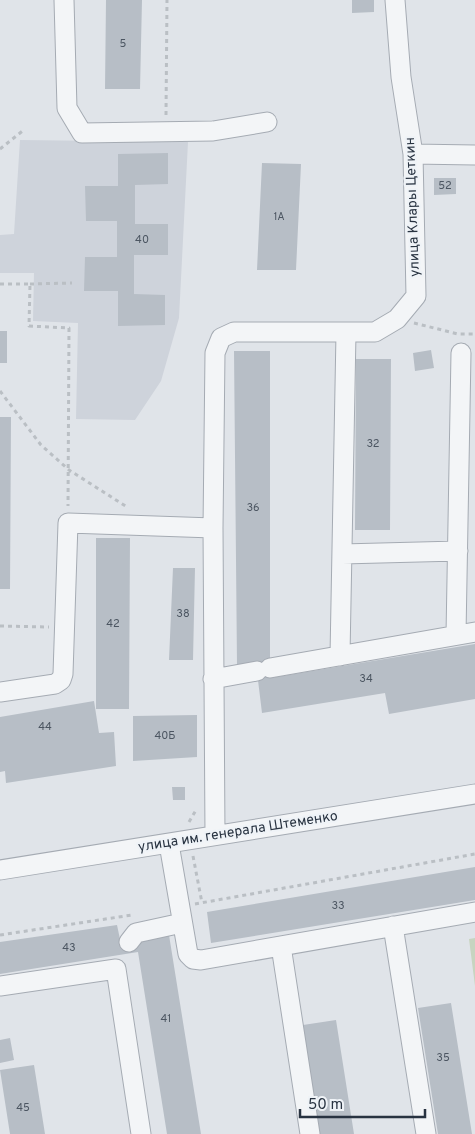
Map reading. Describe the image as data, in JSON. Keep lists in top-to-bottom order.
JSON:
{
  "streets": {
    "street": ["улица Клары Цеткин", "улица им. генерала Штеменко"]
  },
  "crossings": [
    ["улица Клары Цеткин", "улица им. генерала Штеменко"]
  ],
  "house_numbers": [
    "5",
    "52",
    "1А",
    "40",
    "32",
    "36",
    "38",
    "42",
    "34",
    "44",
    "40Б",
    "33",
    "43",
    "41",
    "35",
    "45"
  ],
  "scale_bar": "50 m"
}
